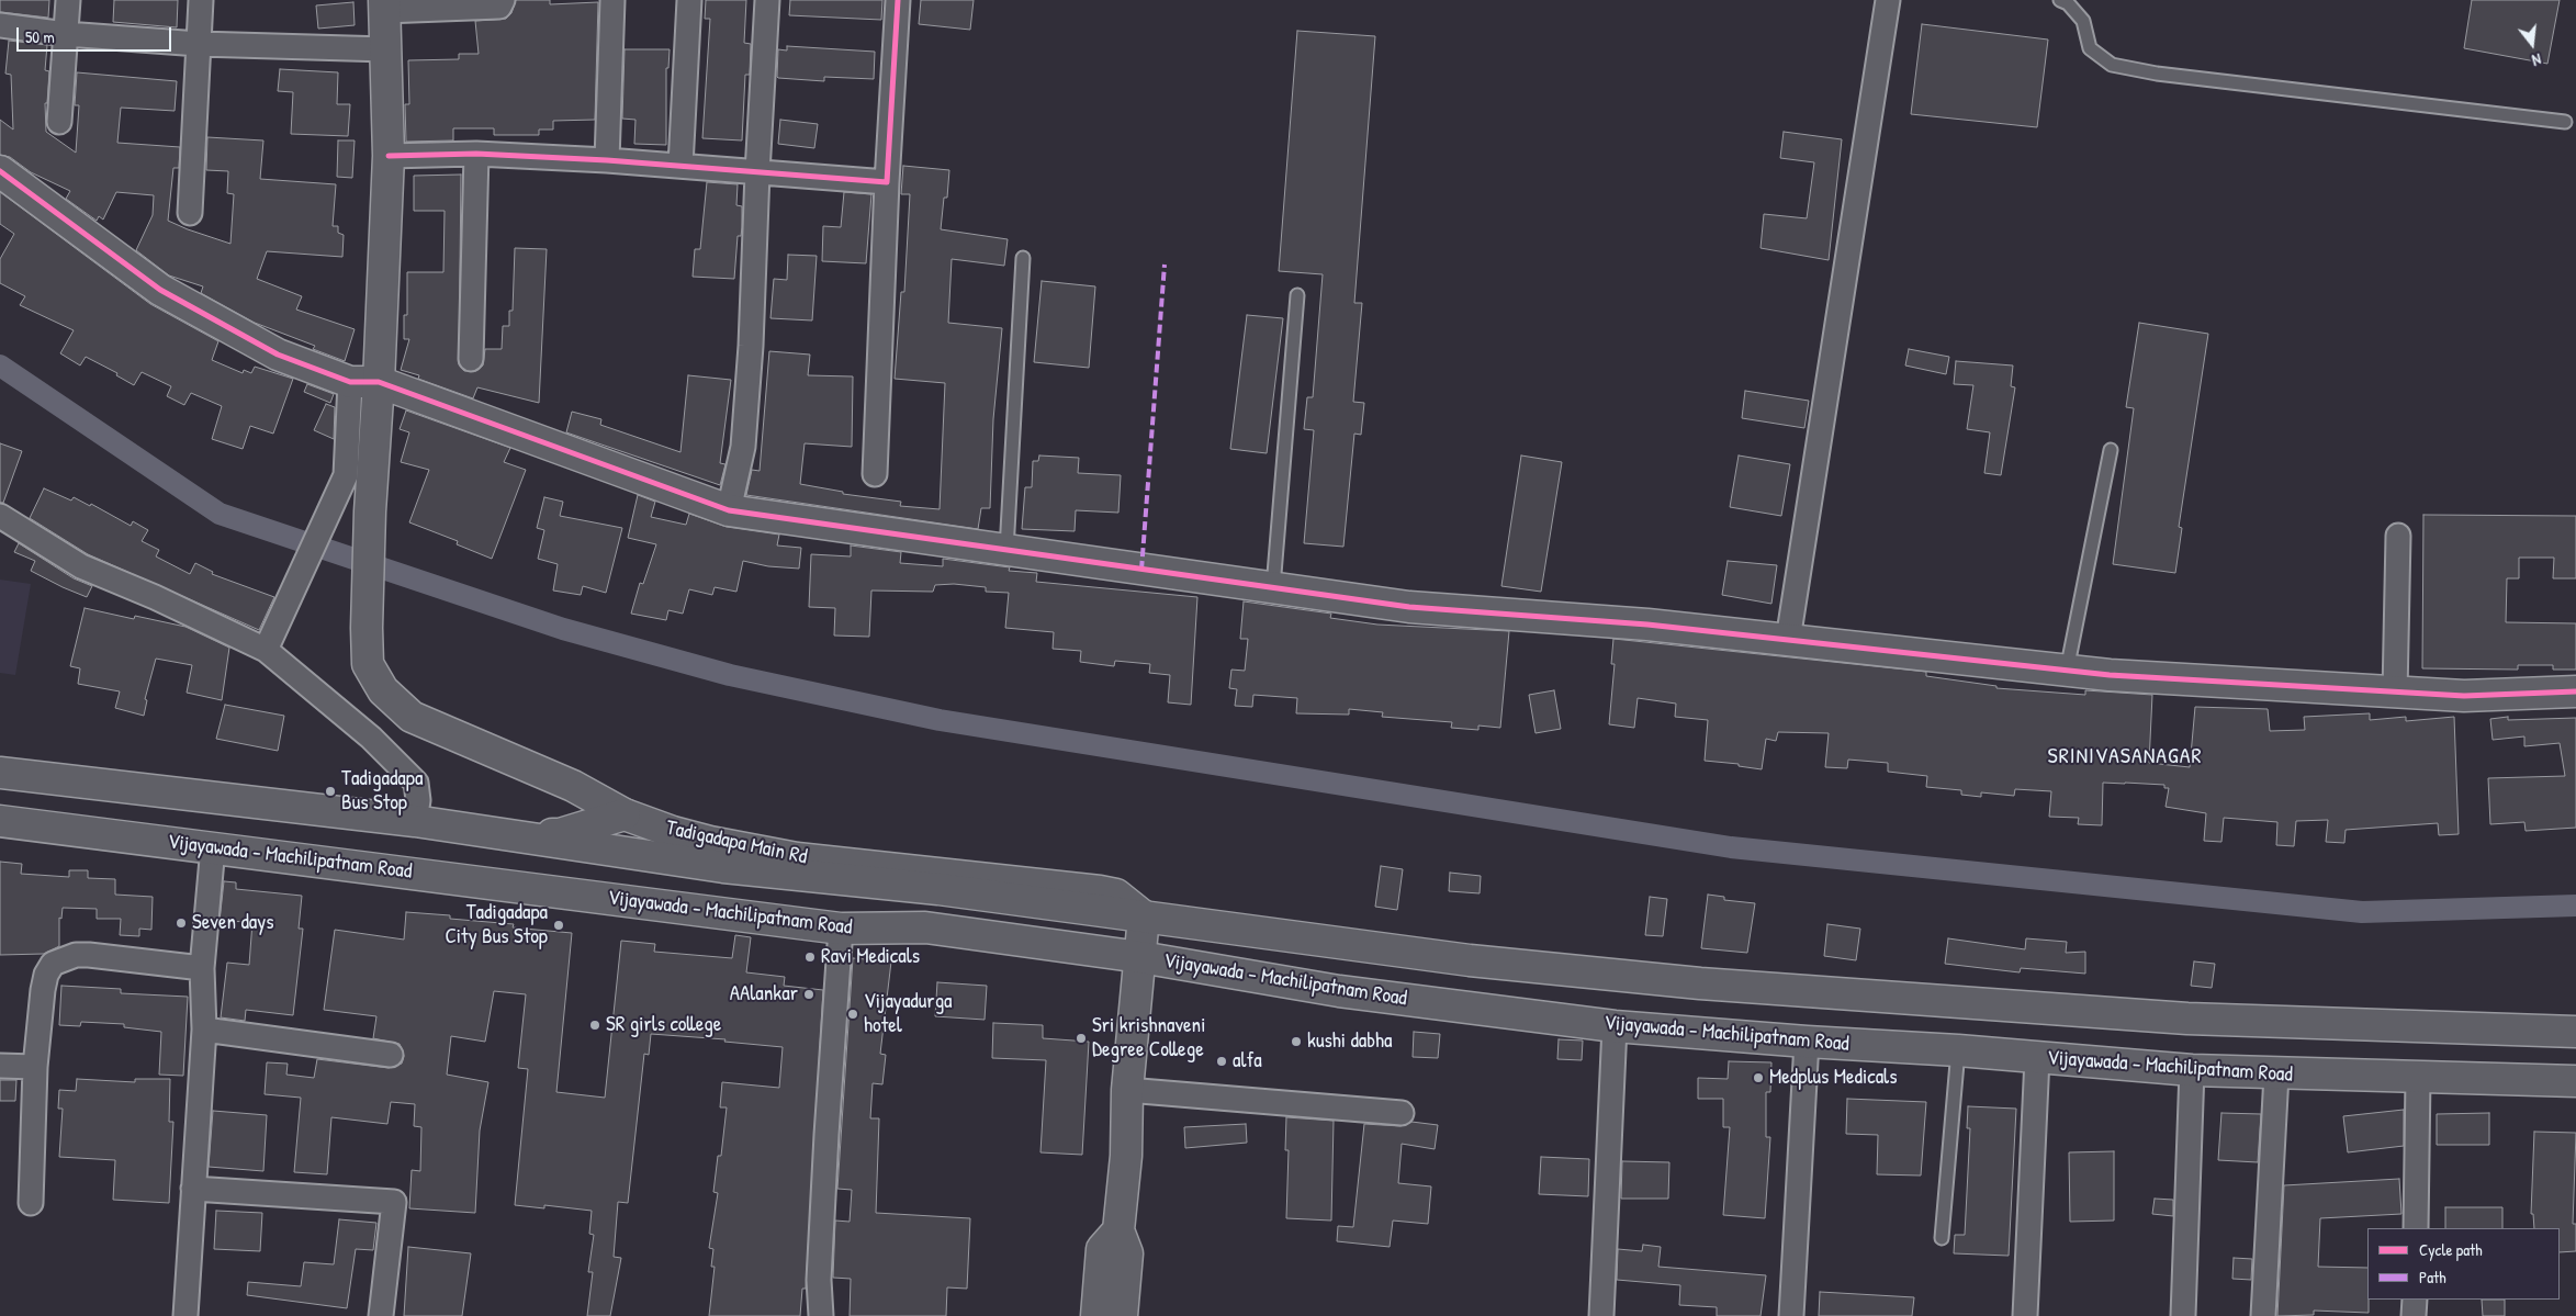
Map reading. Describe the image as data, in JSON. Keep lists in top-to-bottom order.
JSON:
{
  "streets": {
    "main road": ["Tadigadapa Main Rd", "Vijayawada - Machilipatnam Road"]
  },
  "crossings": [
    ["Tadigadapa Main Rd", "Vijayawada - Machilipatnam Road"]
  ],
  "districts": ["SRINIVASANAGAR"],
  "places": [
    "Tadigadapa Bus Stop",
    "Seven days",
    "Tadigadapa City Bus Stop",
    "Ravi Medicals",
    "AAlankar",
    "Vijayadurga hotel",
    "SR girls college",
    "Sri krishnaveni Degree College",
    "kushi dabha",
    "alfa",
    "Medplus Medicals"
  ],
  "legend": ["Cycle path", "Path"],
  "scale_bar": "50 m",
  "north": "bottom"
}
